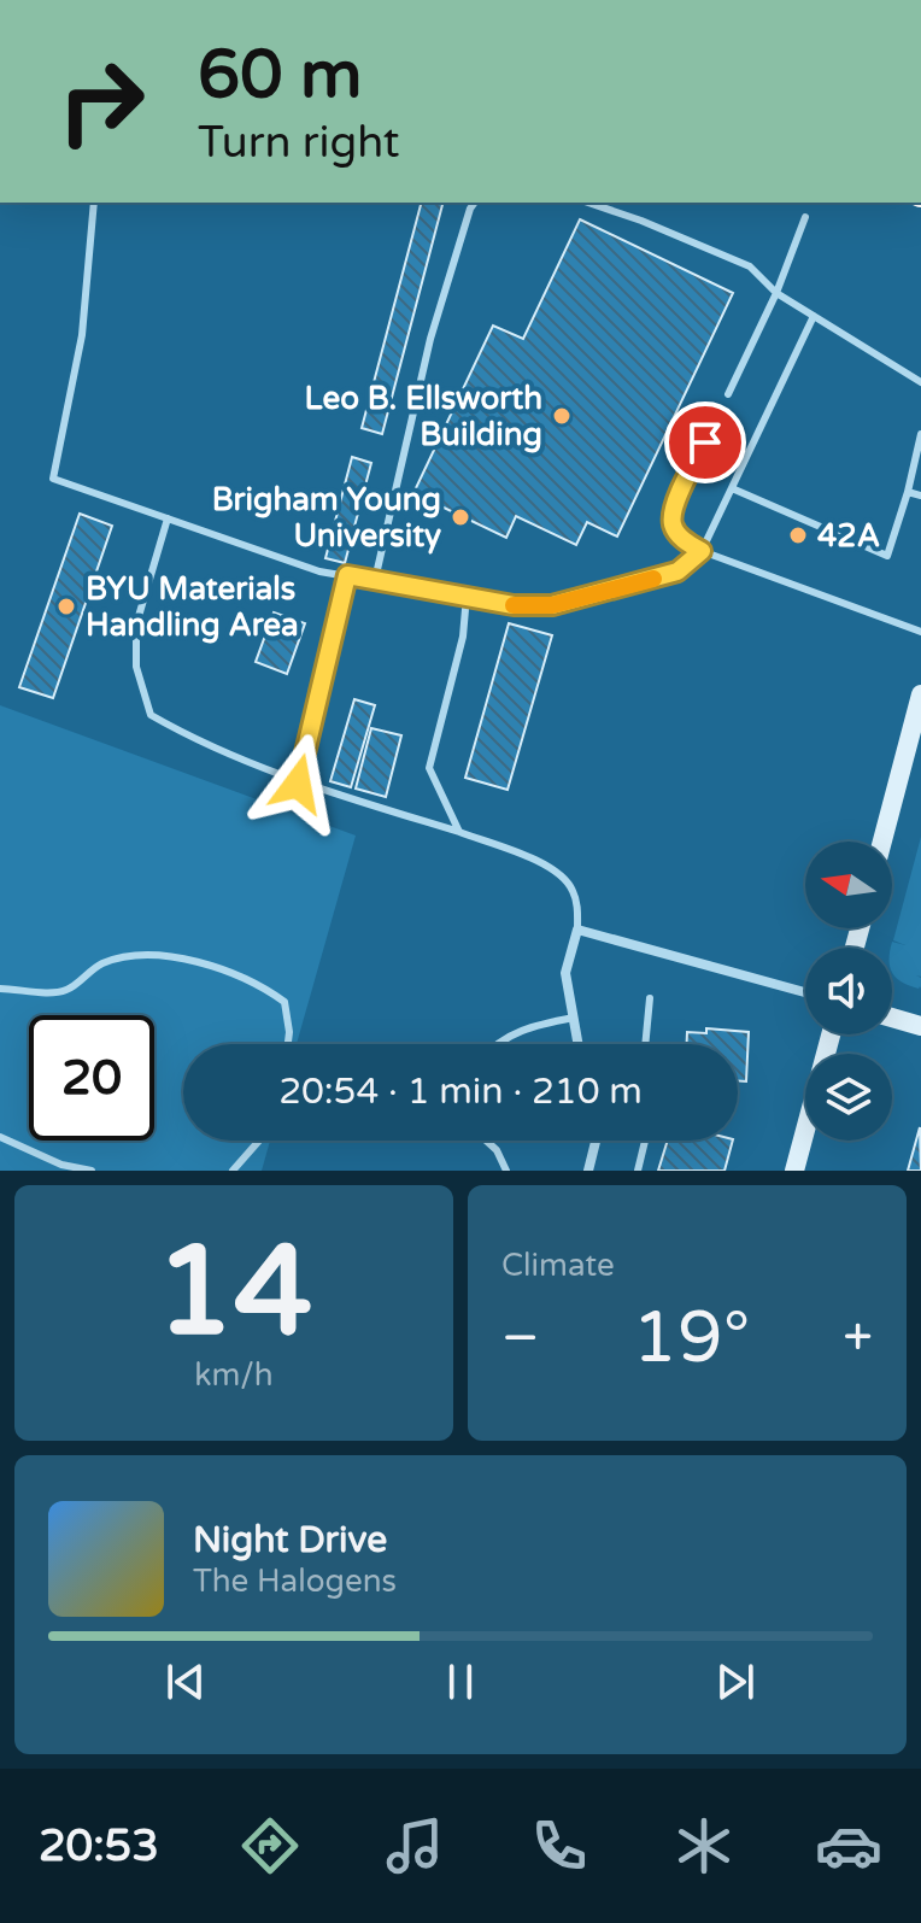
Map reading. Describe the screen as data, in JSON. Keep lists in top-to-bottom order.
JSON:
{
  "places": [
    "Leo B. Ellsworth Building",
    "Brigham Young University",
    "42A",
    "BYU Materials Handling Area"
  ],
  "north": "left",
  "page": {
    "turn": ["60 m", "Turn right"],
    "limit": "20",
    "trip": "20:54 · 1 min · 210 m",
    "tile": [
      ["14", "km/h"],
      "Climate"
    ],
    "heat": ["−", "19°", "+"],
    "song": ["Night Drive", "The Halogens"],
    "tabs": "20:53"
  }
}
